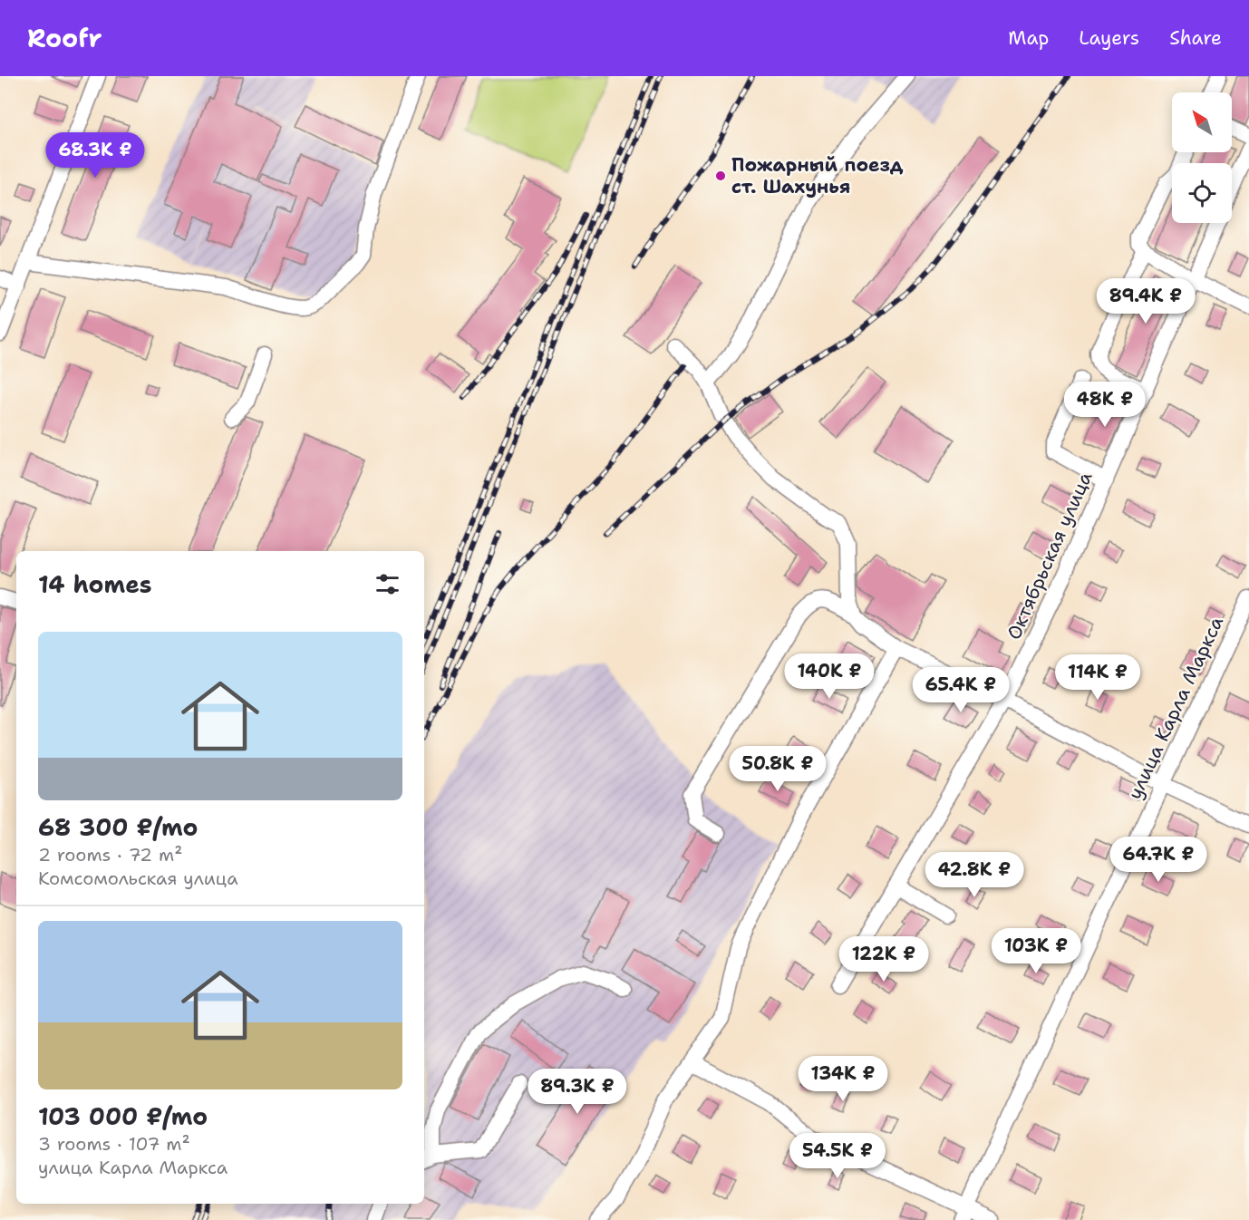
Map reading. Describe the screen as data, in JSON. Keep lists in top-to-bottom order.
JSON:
{
  "streets": {
    "street": ["Октябрьская улица", "улица Карла Маркса"]
  },
  "places": ["Пожарный поезд ст. Шахунья"],
  "north": "top left",
  "page": {
    "header": "Roofr",
    "nav": ["Map", "Layers", "Share"],
    "price": [
      "68.3K ₽",
      "89.4K ₽",
      "48K ₽",
      "140K ₽",
      "114K ₽",
      "65.4K ₽",
      "50.8K ₽",
      "64.7K ₽",
      "42.8K ₽",
      "103K ₽",
      "122K ₽",
      "134K ₽",
      "89.3K ₽",
      "54.5K ₽"
    ],
    "heading": "14 homes",
    "list": [
      {
        "name": "68 300 ₽/mo",
        "note": "2 rooms · 72 m² · Комсомольская улица"
      },
      {
        "name": "103 000 ₽/mo",
        "note": "3 rooms · 107 m² · улица Карла Маркса"
      }
    ]
  }
}
